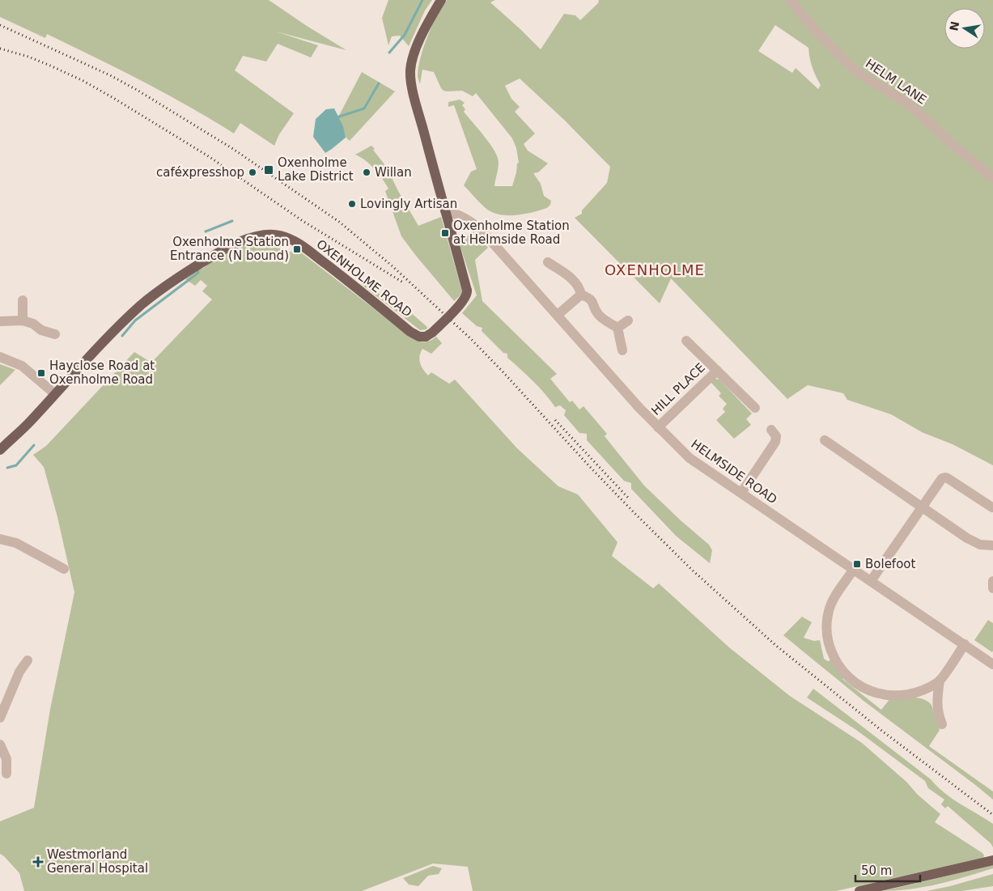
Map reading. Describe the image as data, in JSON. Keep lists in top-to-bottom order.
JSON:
{
  "streets": {
    "main road": ["OXENHOLME ROAD"],
    "street": ["HELM LANE", "HILL PLACE", "HELMSIDE ROAD"]
  },
  "crossings": [
    ["OXENHOLME ROAD", "HELMSIDE ROAD"],
    ["HILL PLACE", "HELMSIDE ROAD"]
  ],
  "districts": ["OXENHOLME"],
  "places": {
    "transit": [
      "Oxenholme Lake District",
      "Oxenholme Station at Helmside Road",
      "Oxenholme Station Entrance (N bound)",
      "Hayclose Road at Oxenholme Road",
      "Bolefoot"
    ],
    "other": ["caféxpresshop", "Willan", "Lovingly Artisan"],
    "health": ["Westmorland General Hospital"]
  },
  "scale_bar": "50 m",
  "north": "left"
}
